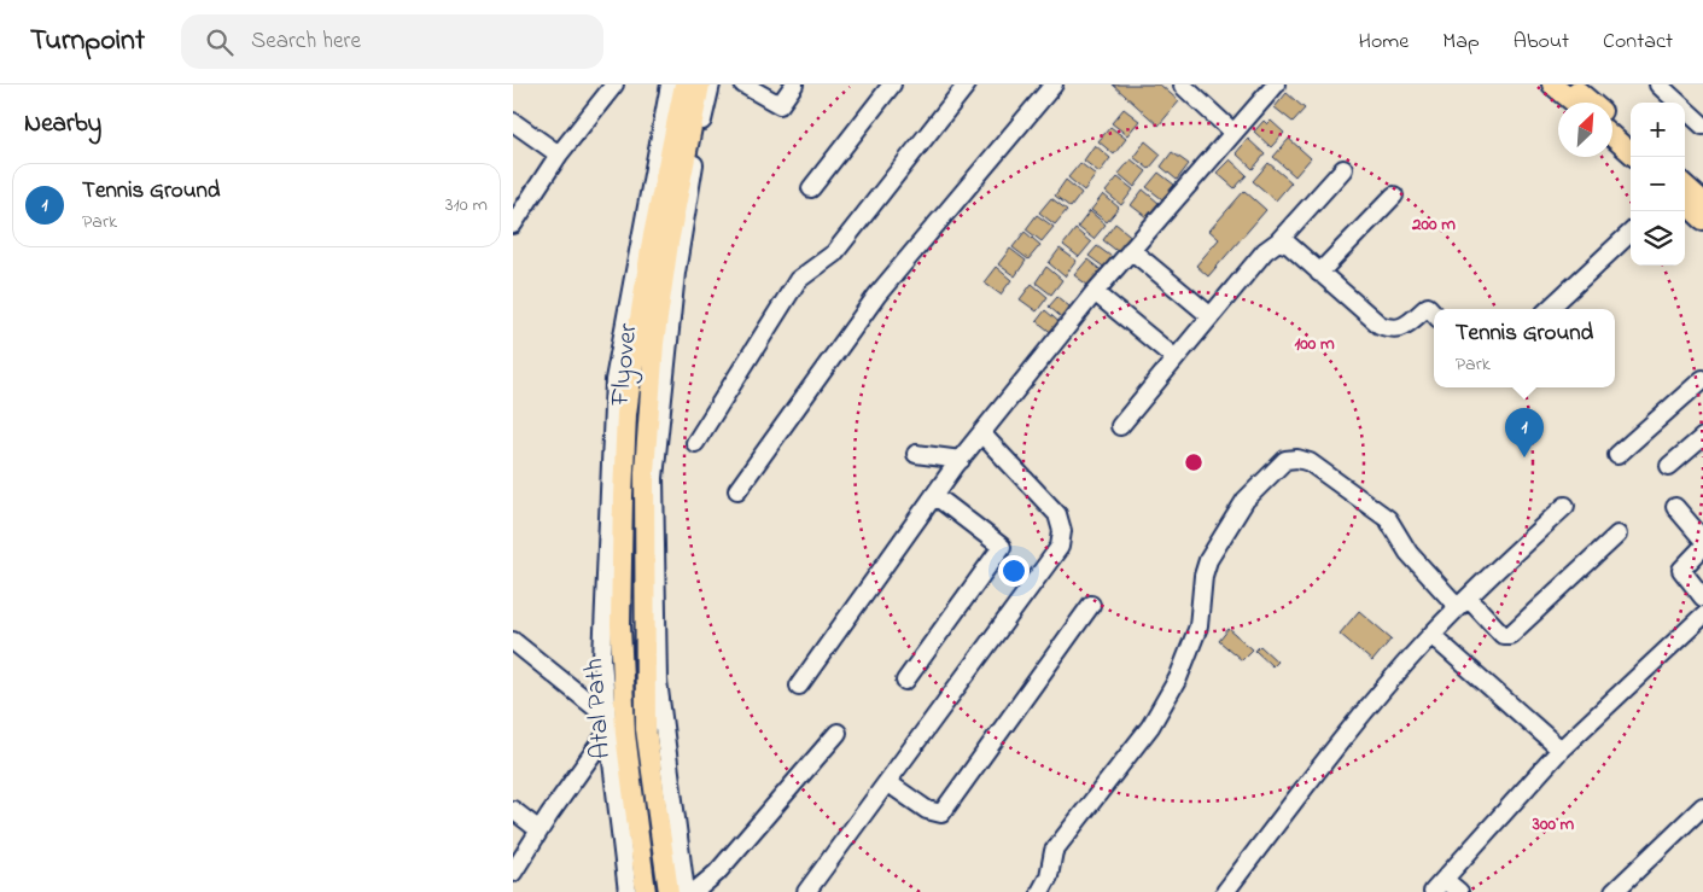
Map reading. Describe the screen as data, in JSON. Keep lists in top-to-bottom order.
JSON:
{
  "streets": {
    "main road": ["Flyover", "Atal Path"]
  },
  "crossings": [
    ["Flyover", "Atal Path"]
  ],
  "north": "top right",
  "page": {
    "header": "Turnpoint",
    "search": "Search here",
    "nav": [
      "Home",
      "Map",
      "About",
      "Contact"
    ],
    "heading": "Nearby",
    "map_buttons": ["+", "−"],
    "list": [
      {
        "mark": "1",
        "name": "Tennis Ground",
        "note": "Park",
        "value": "310 m"
      }
    ],
    "popup": ["Tennis Ground", "Park"],
    "pins": "1"
  },
  "rings": ["200 m", "100 m", "300 m"]
}
